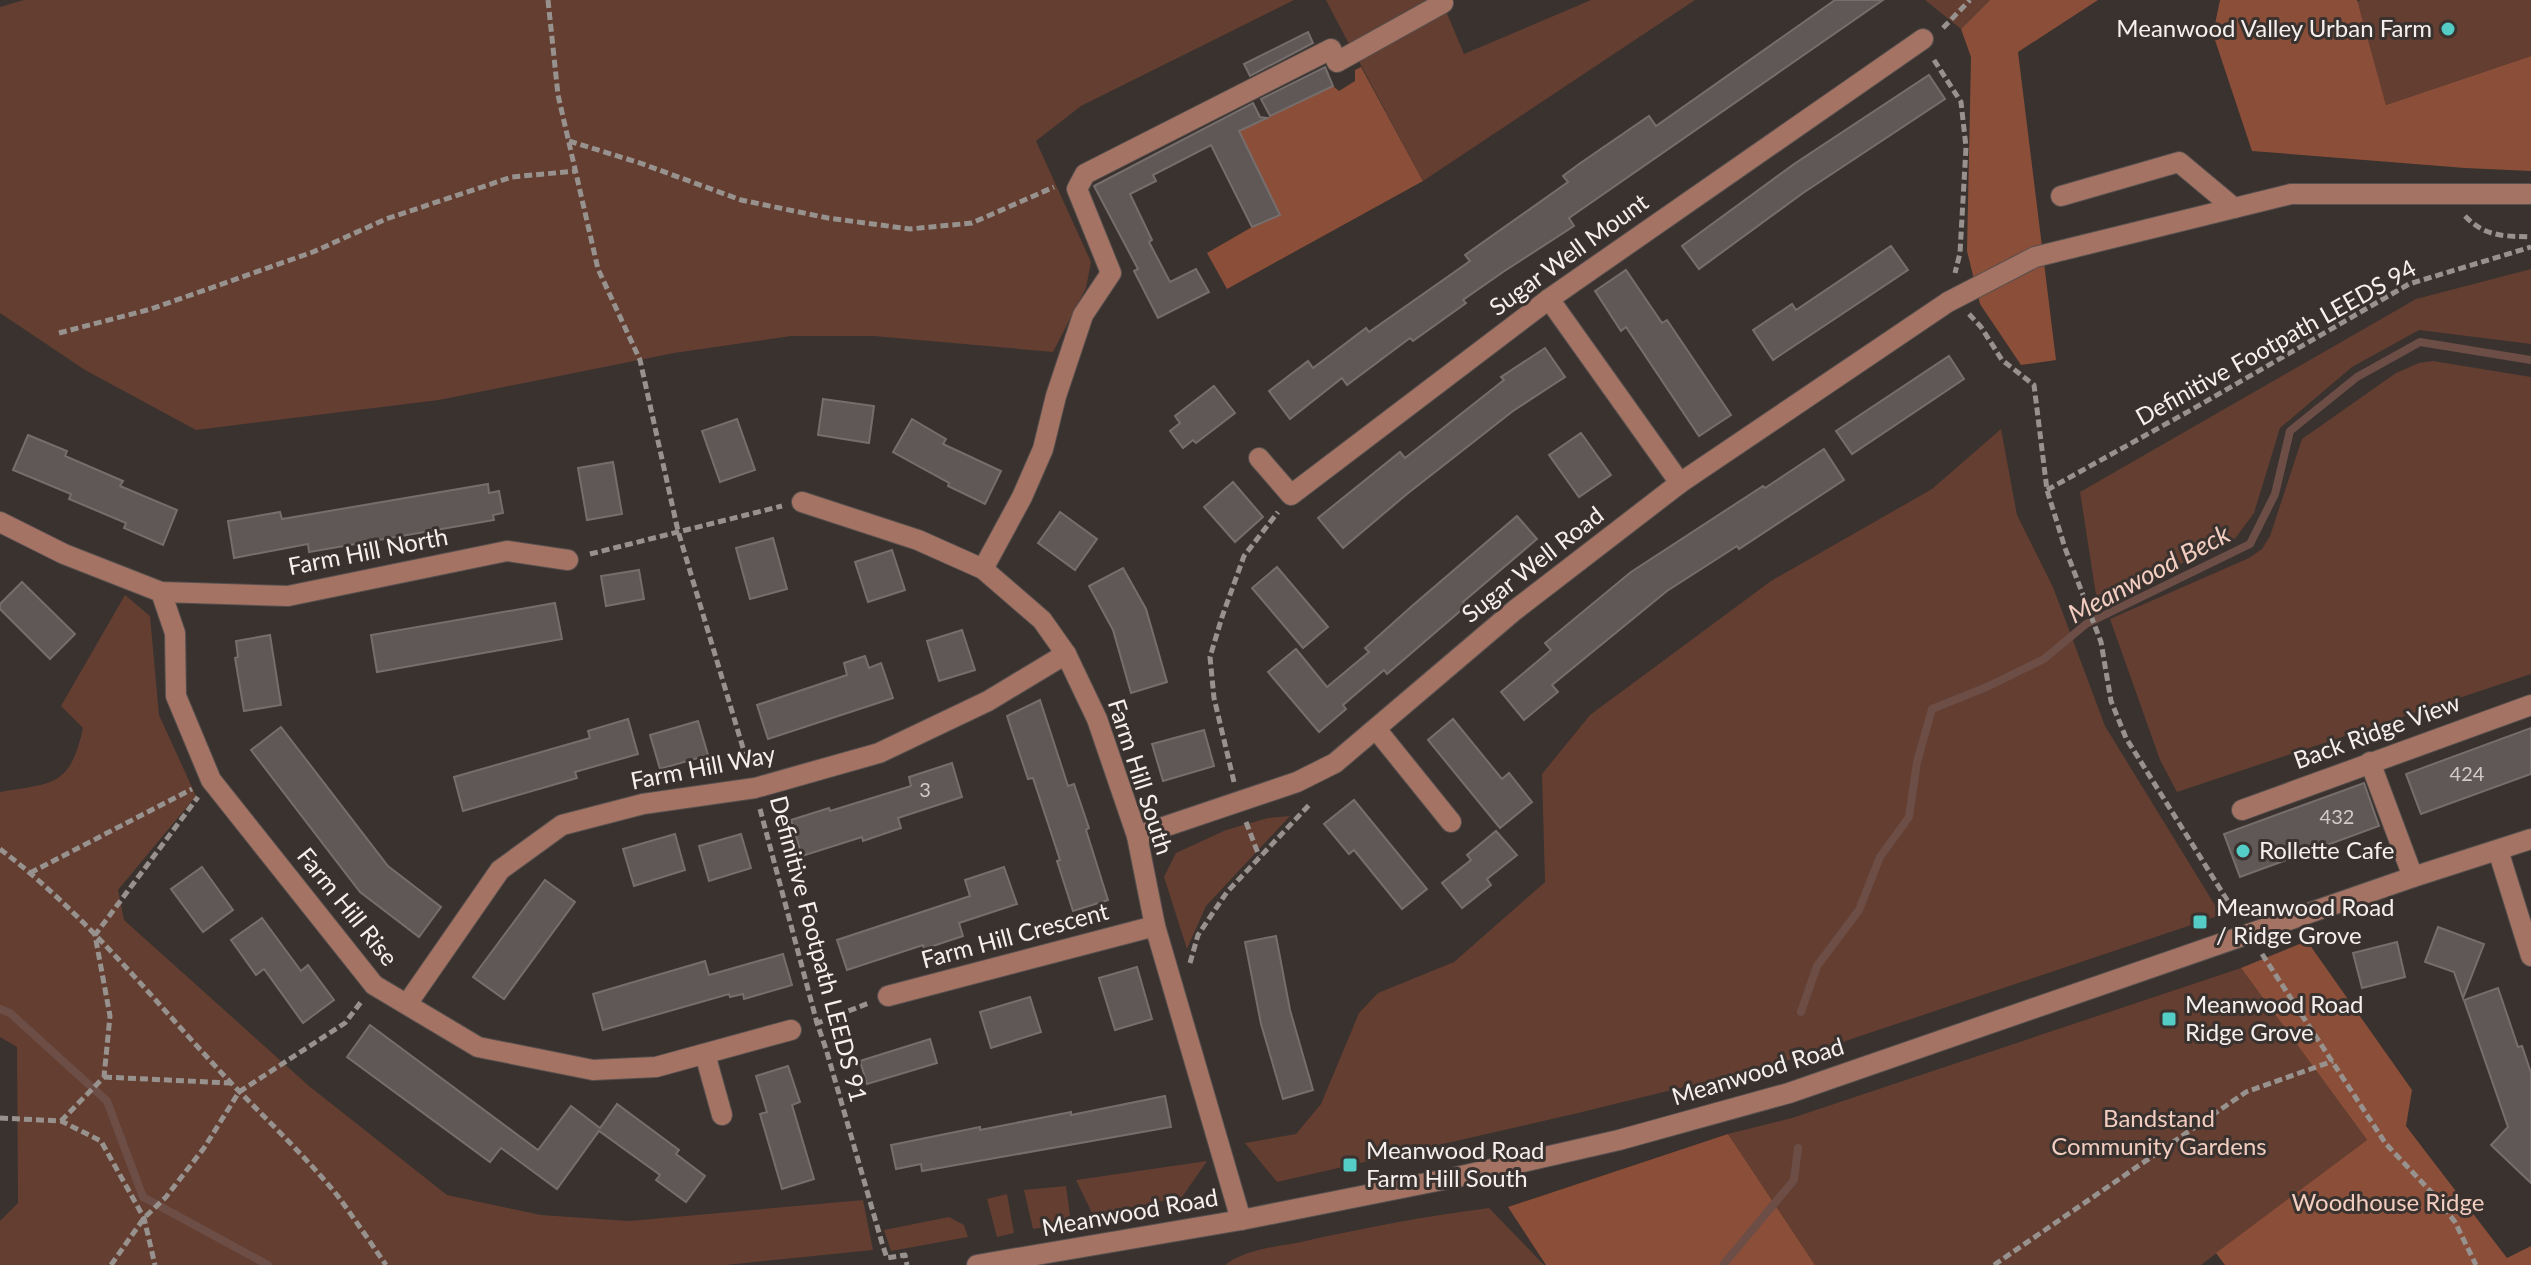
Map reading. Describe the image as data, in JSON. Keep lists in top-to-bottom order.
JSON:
{
  "streets": {
    "street": [
      "Sugar Well Mount",
      "Farm Hill North",
      "Sugar Well Road",
      "Back Ridge View",
      "Farm Hill Way",
      "Farm Hill South",
      "Farm Hill Rise",
      "Farm Hill Crescent",
      "Meanwood Road"
    ],
    "path": ["Definitive Footpath LEEDS 94", "Definitive Footpath LEEDS 91"]
  },
  "crossings": [
    ["Farm Hill North", "Farm Hill Rise"],
    ["Sugar Well Road", "Farm Hill South"],
    ["Farm Hill Way", "Farm Hill South"],
    ["Farm Hill Way", "Farm Hill Rise"],
    ["Farm Hill Way", "Definitive Footpath LEEDS 91"],
    ["Farm Hill South", "Farm Hill Crescent"],
    ["Farm Hill South", "Meanwood Road"]
  ],
  "water": ["Meanwood Beck"],
  "parks": ["Bandstand Community Gardens", "Woodhouse Ridge"],
  "places": {
    "other": ["Meanwood Valley Urban Farm", "Rollette Cafe"],
    "transit": ["Meanwood Road / Ridge Grove", "Meanwood Road Ridge Grove", "Meanwood Road Farm Hill South"]
  },
  "house_numbers": ["424", "3", "432"]
}
